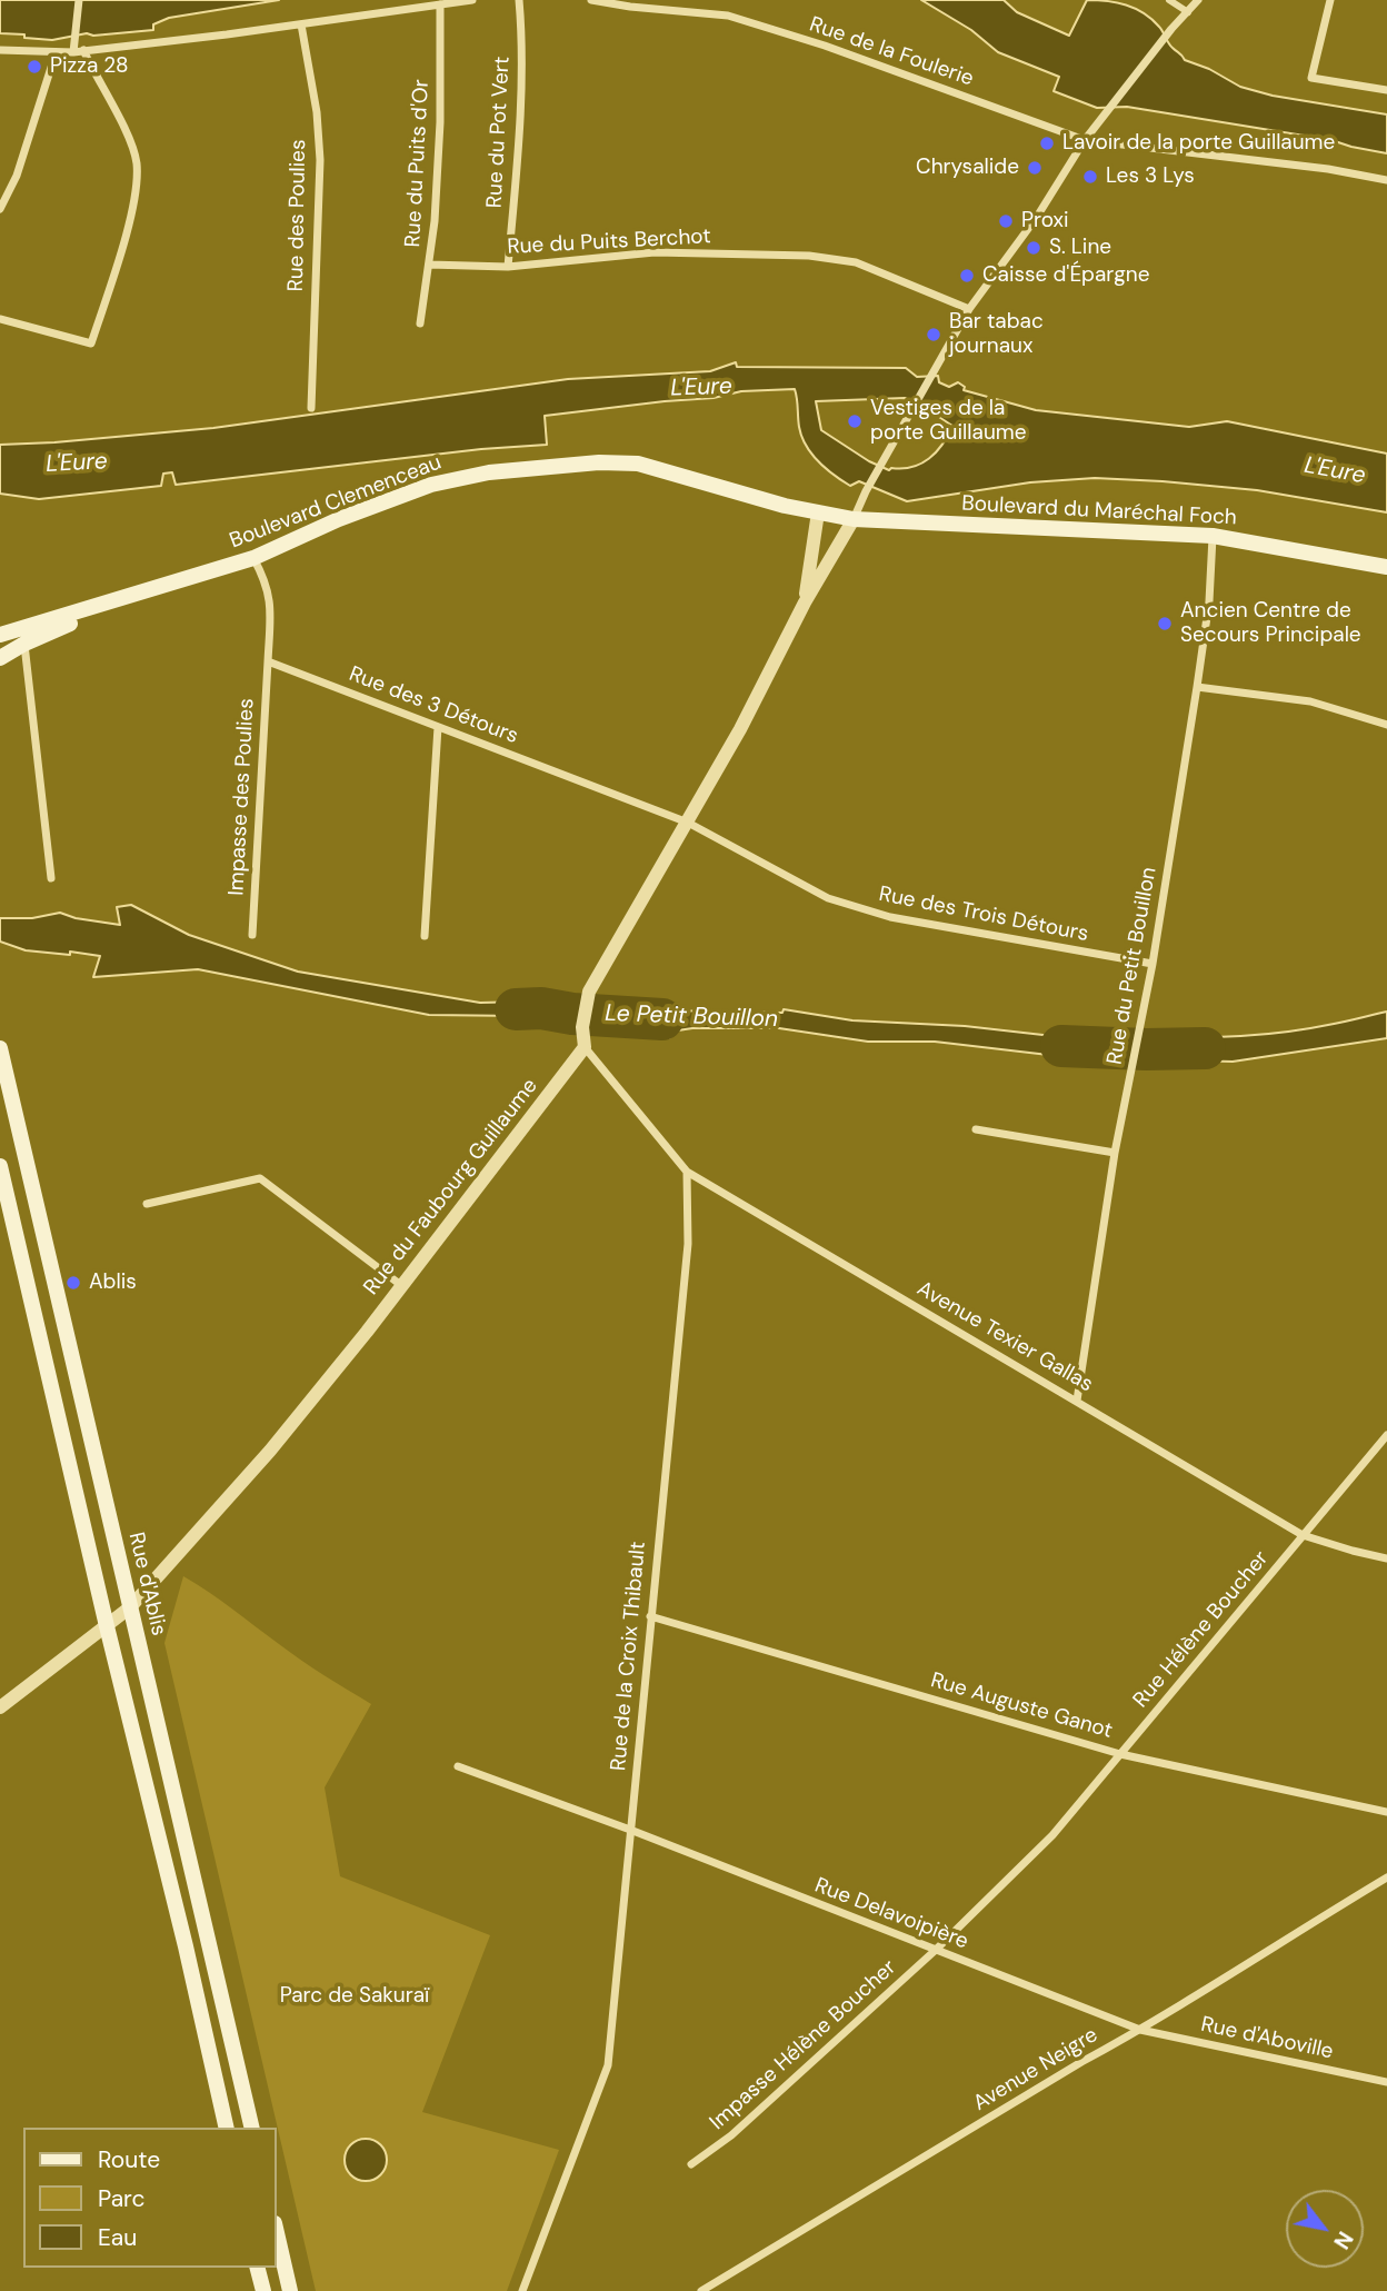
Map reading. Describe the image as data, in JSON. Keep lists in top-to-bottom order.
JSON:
{
  "streets": {
    "main road": ["Boulevard Clemenceau", "Boulevard du Maréchal Foch", "Rue d'Ablis"],
    "street": [
      "Rue de la Foulerie",
      "Rue du Pot Vert",
      "Rue du Puits d'Or",
      "Rue des Poulies",
      "Rue du Puits Berchot",
      "Rue des 3 Détours",
      "Impasse des Poulies",
      "Rue des Trois Détours",
      "Rue du Petit Bouillon",
      "Rue du Faubourg Guillaume",
      "Avenue Texier Gallas",
      "Rue Hélène Boucher",
      "Rue de la Croix Thibault",
      "Rue Auguste Ganot",
      "Rue Delavoipière",
      "Rue d'Aboville",
      "Impasse Hélène Boucher",
      "Avenue Neigre"
    ]
  },
  "crossings": [
    ["Rue du Pot Vert", "Rue du Puits Berchot"],
    ["Rue du Puits d'Or", "Rue du Puits Berchot"],
    ["Boulevard Clemenceau", "Boulevard du Maréchal Foch"],
    ["Boulevard du Maréchal Foch", "Rue du Petit Bouillon"],
    ["Rue des 3 Détours", "Impasse des Poulies"],
    ["Rue des 3 Détours", "Rue des Trois Détours"],
    ["Rue des Trois Détours", "Rue du Petit Bouillon"],
    ["Rue du Petit Bouillon", "Avenue Texier Gallas"],
    ["Rue du Faubourg Guillaume", "Rue d'Ablis"],
    ["Avenue Texier Gallas", "Rue Hélène Boucher"],
    ["Avenue Texier Gallas", "Rue de la Croix Thibault"],
    ["Rue Hélène Boucher", "Rue Auguste Ganot"],
    ["Rue Hélène Boucher", "Rue Delavoipière"],
    ["Rue Hélène Boucher", "Impasse Hélène Boucher"],
    ["Rue de la Croix Thibault", "Rue Auguste Ganot"],
    ["Rue de la Croix Thibault", "Rue Delavoipière"],
    ["Rue Delavoipière", "Rue d'Aboville"],
    ["Rue Delavoipière", "Impasse Hélène Boucher"],
    ["Rue Delavoipière", "Avenue Neigre"],
    ["Rue d'Aboville", "Avenue Neigre"]
  ],
  "water": ["L'Eure", "Le Petit Bouillon"],
  "parks": ["Parc de Sakuraï"],
  "places": [
    "Pizza 28",
    "Lavoir de la porte Guillaume",
    "Chrysalide",
    "Les 3 Lys",
    "Proxi",
    "S. Line",
    "Caisse d'Épargne",
    "Bar tabac journaux",
    "Vestiges de la porte Guillaume",
    "Ancien Centre de Secours Principale",
    "Ablis"
  ],
  "legend": ["Route", "Parc", "Eau"],
  "north": "bottom right"
}
